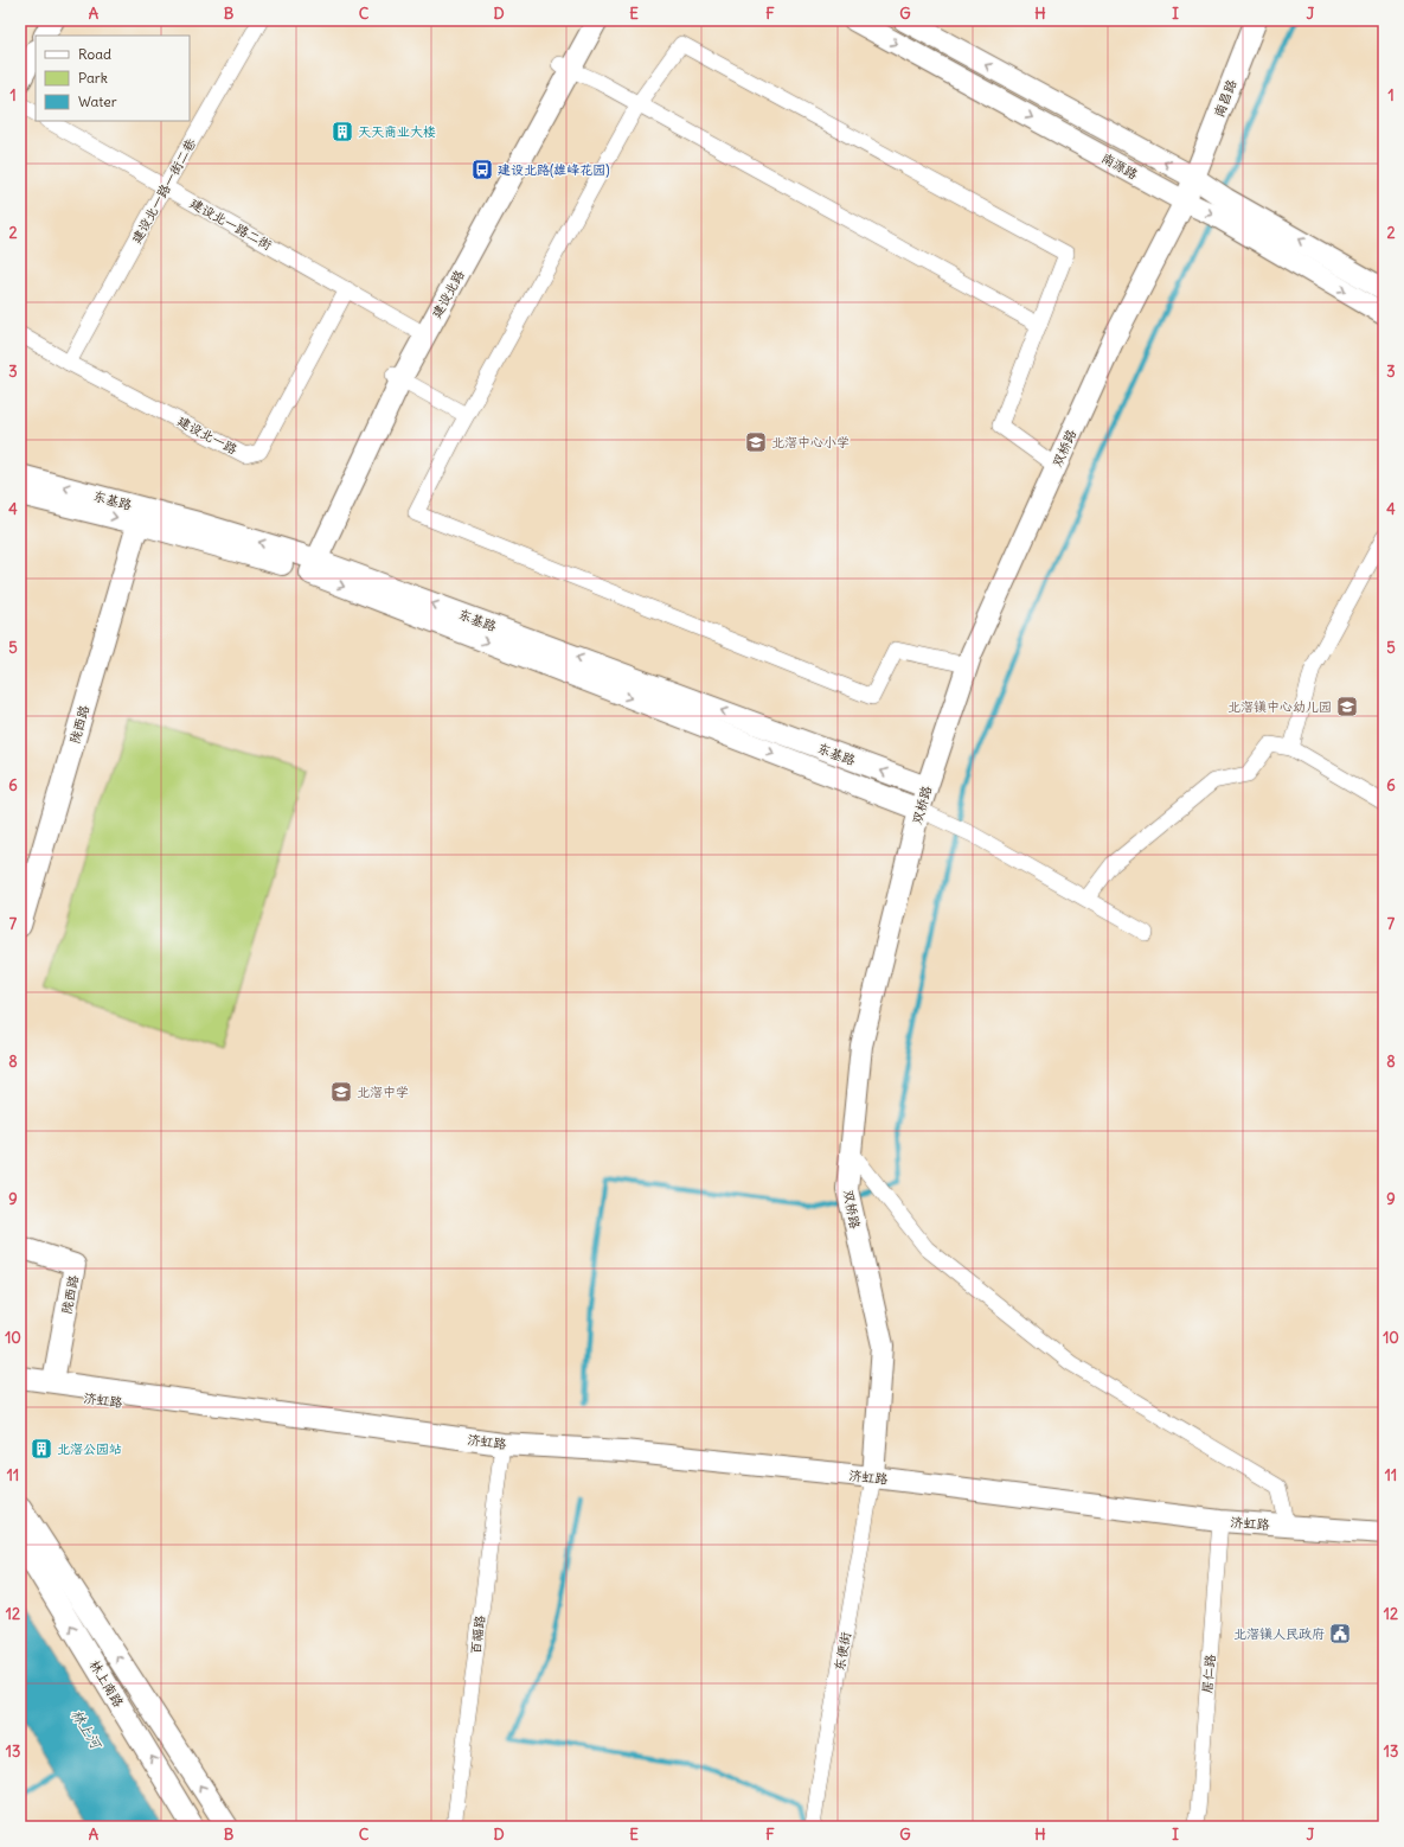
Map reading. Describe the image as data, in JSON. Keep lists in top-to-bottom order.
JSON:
{
  "streets": {
    "street": [
      "南昌路",
      "南源路",
      "建设北一路一街二巷",
      "建设北一路二街",
      "建设北路",
      "建设北一路",
      "双桥路",
      "东基路",
      "陇西路",
      "济虹路",
      "百福路",
      "东便街",
      "居仁路",
      "林上南路"
    ]
  },
  "crossings": [
    ["南昌路", "南源路"],
    ["南昌路", "双桥路"],
    ["南源路", "双桥路"],
    ["建设北一路一街二巷", "建设北一路二街"],
    ["建设北一路一街二巷", "建设北一路"],
    ["建设北一路二街", "建设北路"],
    ["建设北一路二街", "建设北一路"],
    ["建设北路", "东基路"],
    ["双桥路", "东基路"],
    ["双桥路", "济虹路"],
    ["双桥路", "东便街"],
    ["东基路", "陇西路"],
    ["陇西路", "济虹路"],
    ["济虹路", "百福路"],
    ["济虹路", "东便街"],
    ["济虹路", "居仁路"]
  ],
  "water": ["林上河"],
  "places": {
    "building": ["天天商业大楼", "北滘公园站"],
    "bus stop": ["建设北路(雄峰花园)"],
    "school or university": ["北滘中心小学", "北滘镇中心幼儿园", "北滘中学"],
    "public building": ["北滘镇人民政府"]
  },
  "legend": ["Road", "Park", "Water"],
  "grid": {
    "columns": [
      "A",
      "B",
      "C",
      "D",
      "E",
      "F",
      "G",
      "H",
      "I",
      "J"
    ],
    "rows": [
      "1",
      "2",
      "3",
      "4",
      "5",
      "6",
      "7",
      "8",
      "9",
      "10",
      "11",
      "12",
      "13"
    ]
  }
}
